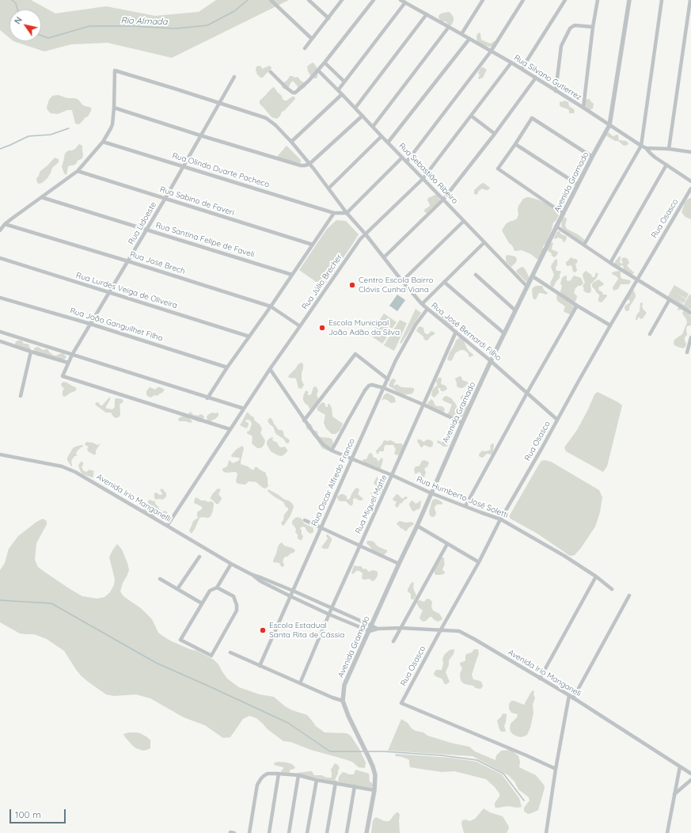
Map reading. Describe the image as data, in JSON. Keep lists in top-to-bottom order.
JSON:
{
  "streets": {
    "street": [
      "Rua Silvano Gutierrez",
      "Rua Olindo Duarte Pacheco",
      "Rua Sebastião Ribeiro",
      "Avenida Gramado",
      "Rua Sabino de Faveri",
      "Rua Osasco",
      "Rua Lidoeste",
      "Rua Santina Felipe de Faveli",
      "Rua José Brech",
      "Rua Júlio Brecher",
      "Rua Lurdes Veiga de Oliveira",
      "Rua João Ganguilhet Filho",
      "Rua José Bernardi Filho",
      "Rua Oscar Alfredo Franco",
      "Rua Humberto José Soletti",
      "Avenida Irio Manganelli",
      "Rua Miguel Matte",
      "Avenida Irio Manganeli"
    ]
  },
  "crossings": [
    ["Rua Silvano Gutierrez", "Avenida Gramado"],
    ["Rua Silvano Gutierrez", "Rua Júlio Brecher"],
    ["Rua Olindo Duarte Pacheco", "Rua Lidoeste"],
    ["Rua Olindo Duarte Pacheco", "Rua José Bernardi Filho"],
    ["Rua Sebastião Ribeiro", "Avenida Gramado"],
    ["Rua Sebastião Ribeiro", "Rua Júlio Brecher"],
    ["Avenida Gramado", "Rua José Bernardi Filho"],
    ["Avenida Gramado", "Rua Humberto José Soletti"],
    ["Avenida Gramado", "Avenida Irio Manganelli"],
    ["Avenida Gramado", "Avenida Irio Manganeli"],
    ["Rua Sabino de Faveri", "Rua Lidoeste"],
    ["Rua Osasco", "Rua José Bernardi Filho"],
    ["Rua Osasco", "Rua Humberto José Soletti"],
    ["Rua Osasco", "Avenida Irio Manganeli"],
    ["Rua Lidoeste", "Rua Santina Felipe de Faveli"],
    ["Rua Lidoeste", "Rua José Brech"],
    ["Rua Lidoeste", "Rua Júlio Brecher"],
    ["Rua Lidoeste", "Rua Lurdes Veiga de Oliveira"],
    ["Rua Lidoeste", "Rua João Ganguilhet Filho"],
    ["Rua Lidoeste", "Rua José Bernardi Filho"],
    ["Rua José Brech", "Rua Júlio Brecher"],
    ["Rua Júlio Brecher", "Rua José Bernardi Filho"],
    ["Rua Júlio Brecher", "Rua Humberto José Soletti"],
    ["Rua Júlio Brecher", "Avenida Irio Manganelli"],
    ["Rua José Bernardi Filho", "Rua Oscar Alfredo Franco"],
    ["Rua José Bernardi Filho", "Rua Miguel Matte"],
    ["Rua Oscar Alfredo Franco", "Rua Humberto José Soletti"],
    ["Rua Oscar Alfredo Franco", "Avenida Irio Manganelli"],
    ["Rua Humberto José Soletti", "Rua Miguel Matte"],
    ["Avenida Irio Manganelli", "Rua Miguel Matte"],
    ["Avenida Irio Manganelli", "Avenida Irio Manganeli"]
  ],
  "water": ["Río Almada"],
  "places": ["Centro Escola Bairro Clóvis Cunha Viana", "Escola Municipal João Adão da Silva", "Escola Estadual Santa Rita de Cássia"],
  "scale_bar": "100 m",
  "north": "top left"
}
